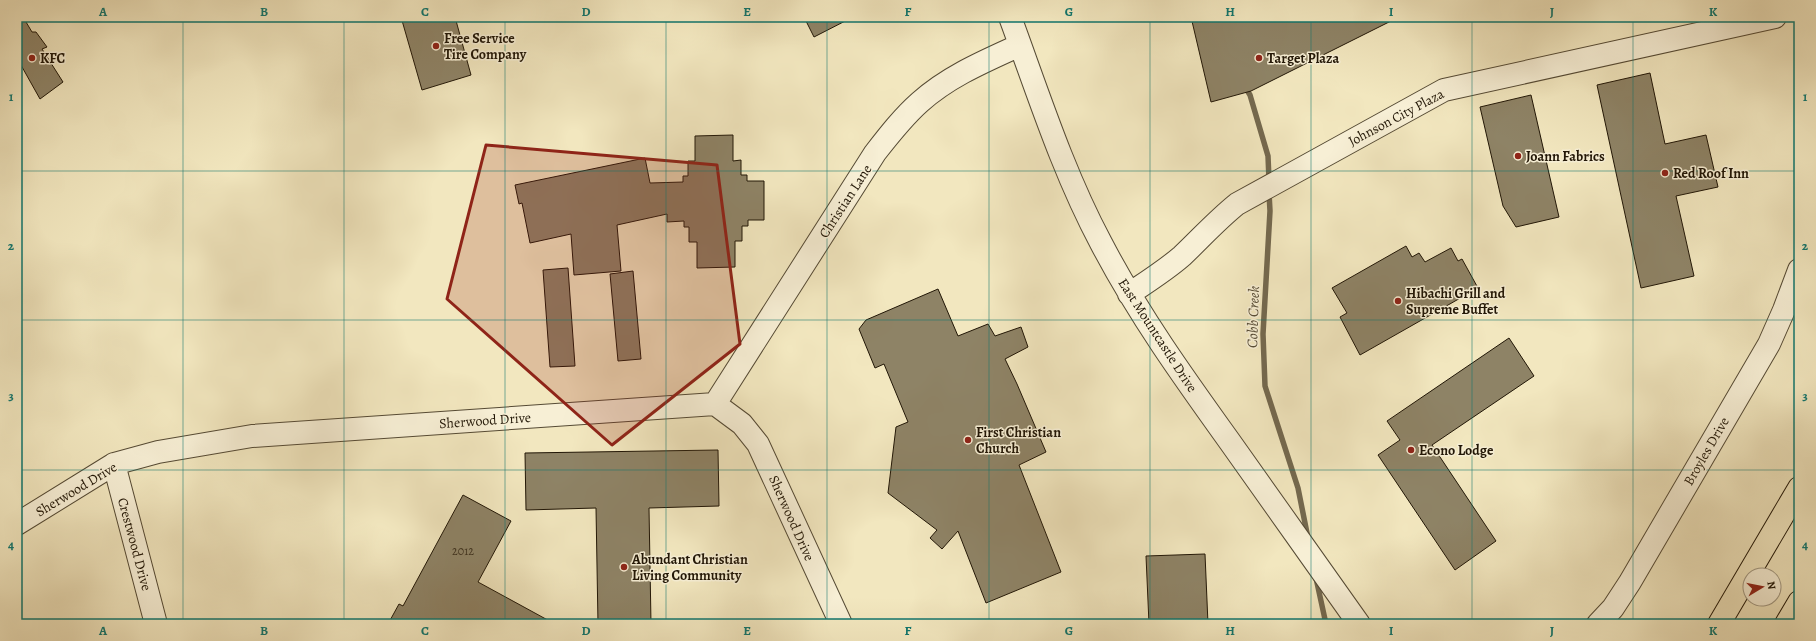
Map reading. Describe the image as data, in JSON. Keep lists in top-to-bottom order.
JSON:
{
  "streets": {
    "street": [
      "Johnson City Plaza",
      "Christian Lane",
      "East Mountcastle Drive",
      "Sherwood Drive",
      "Broyles Drive",
      "Crestwood Drive"
    ]
  },
  "crossings": [
    ["Johnson City Plaza", "East Mountcastle Drive"],
    ["Christian Lane", "East Mountcastle Drive"],
    ["Christian Lane", "Sherwood Drive"],
    ["Sherwood Drive", "Crestwood Drive"]
  ],
  "water": ["Cobb Creek"],
  "places": [
    "Free Service Tire Company",
    "KFC",
    "Target Plaza",
    "Joann Fabrics",
    "Red Roof Inn",
    "Hibachi Grill and Supreme Buffet",
    "First Christian Church",
    "Econo Lodge",
    "Abundant Christian Living Community"
  ],
  "house_numbers": ["2012"],
  "north": "right",
  "grid": {
    "columns": [
      "A",
      "B",
      "C",
      "D",
      "E",
      "F",
      "G",
      "H",
      "I",
      "J",
      "K"
    ],
    "rows": [
      "1",
      "2",
      "3",
      "4"
    ]
  }
}
